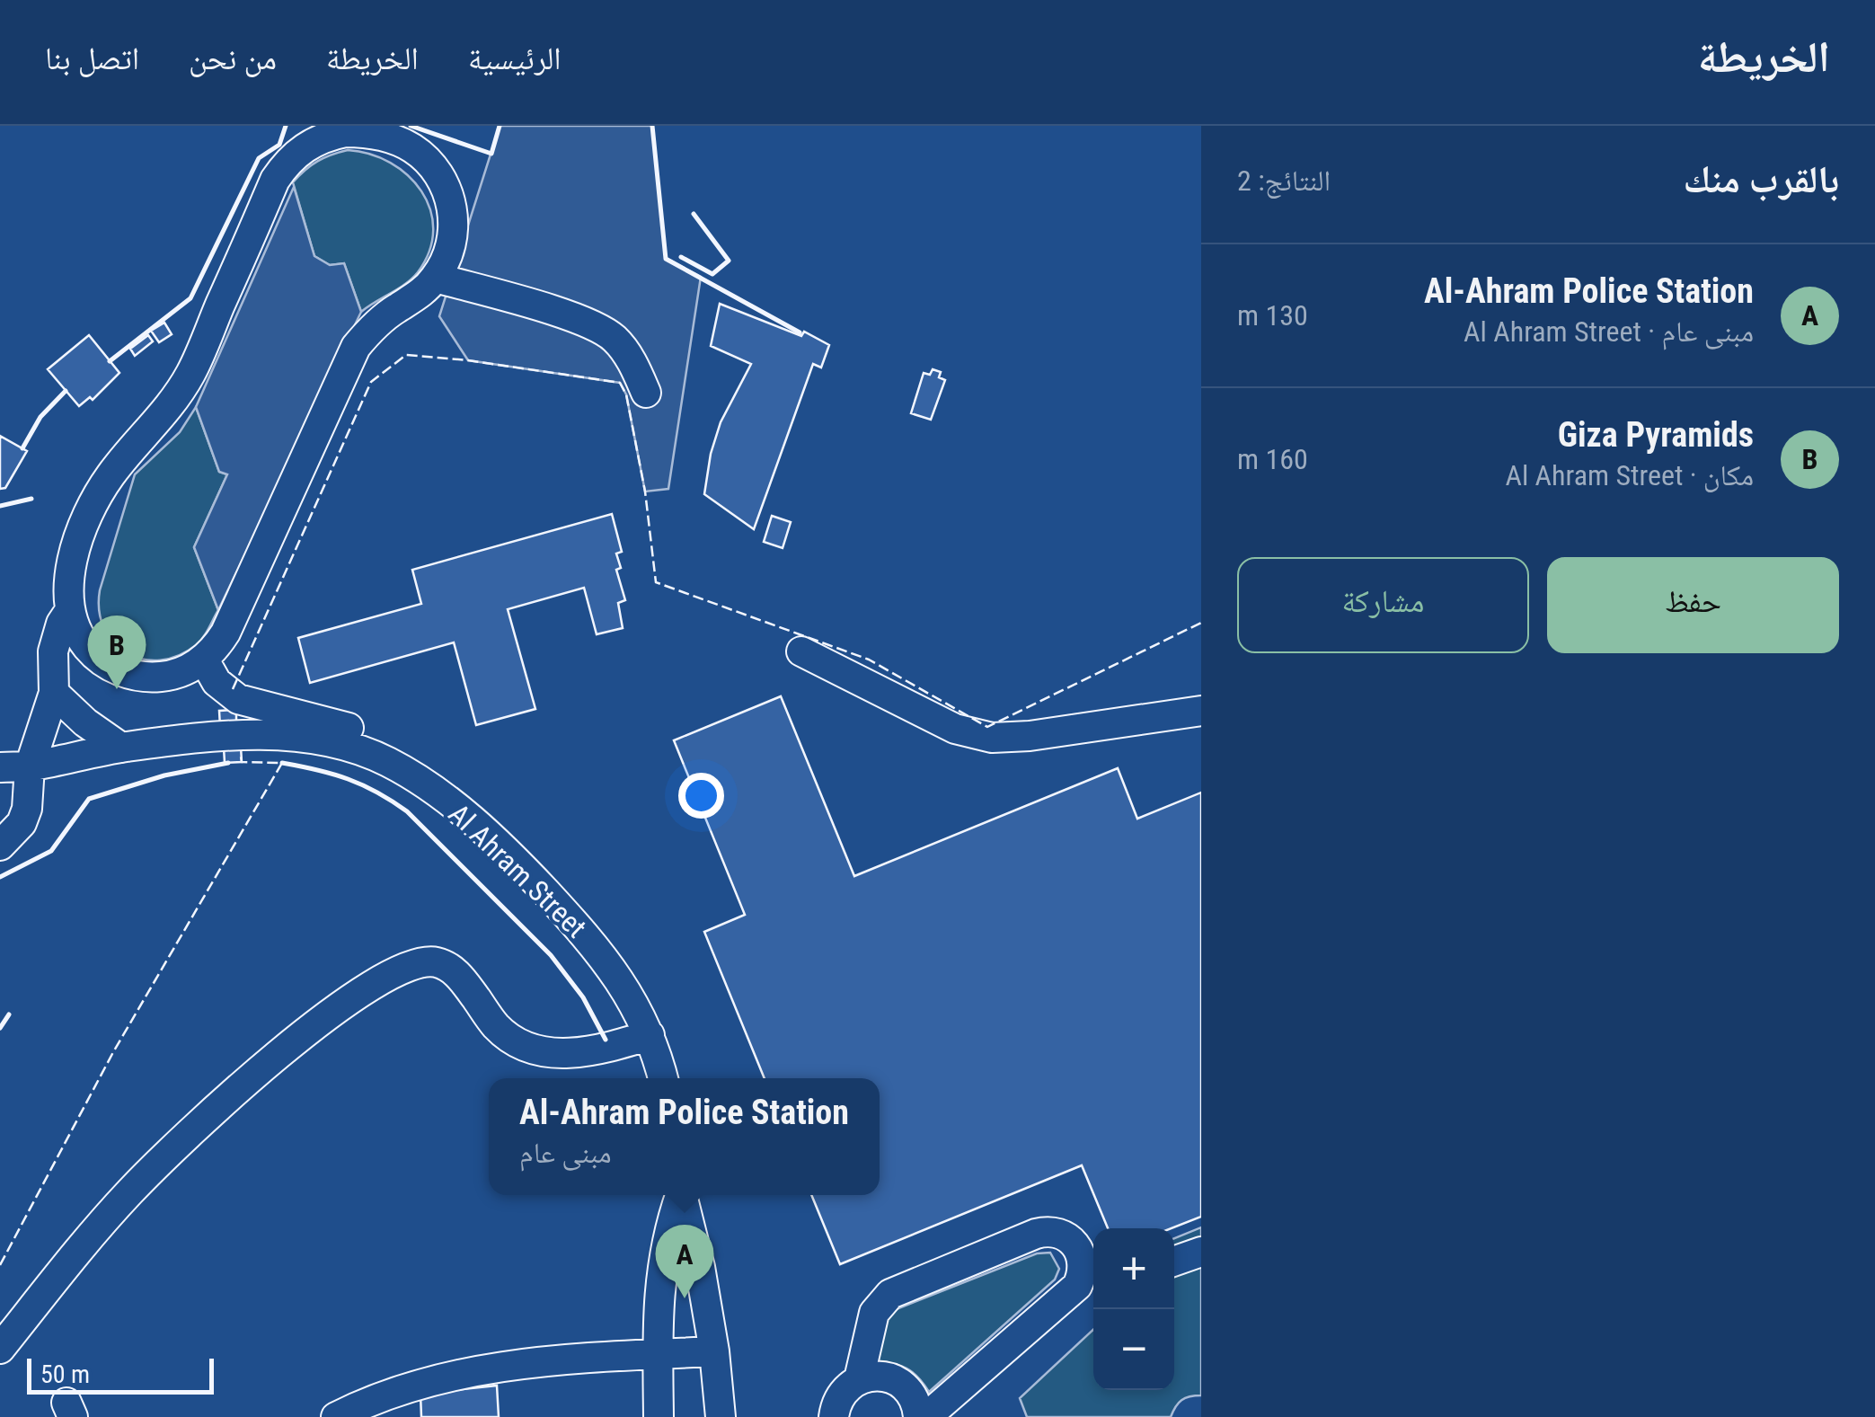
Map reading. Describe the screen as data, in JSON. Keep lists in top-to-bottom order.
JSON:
{
  "streets": {
    "street": ["Al Ahram Street"]
  },
  "scale_bar": "50 m",
  "page": {
    "header": "الخريطة",
    "nav": [
      "الرئيسية",
      "الخريطة",
      "من نحن",
      "اتصل بنا"
    ],
    "heading": ["بالقرب منك", "النتائج: 2"],
    "list": [
      {
        "mark": "A",
        "name": "Al-Ahram Police Station",
        "note": "مبنى عام · Al Ahram Street",
        "value": "130 m"
      },
      {
        "mark": "B",
        "name": "Giza Pyramids",
        "note": "مكان · Al Ahram Street",
        "value": "160 m"
      }
    ],
    "buttons": ["حفظ", "مشاركة"],
    "pins": ["B", "A"],
    "popup": ["Al-Ahram Police Station", "مبنى عام"],
    "map_buttons": ["+", "−"],
    "scale": "50 m"
  }
}
